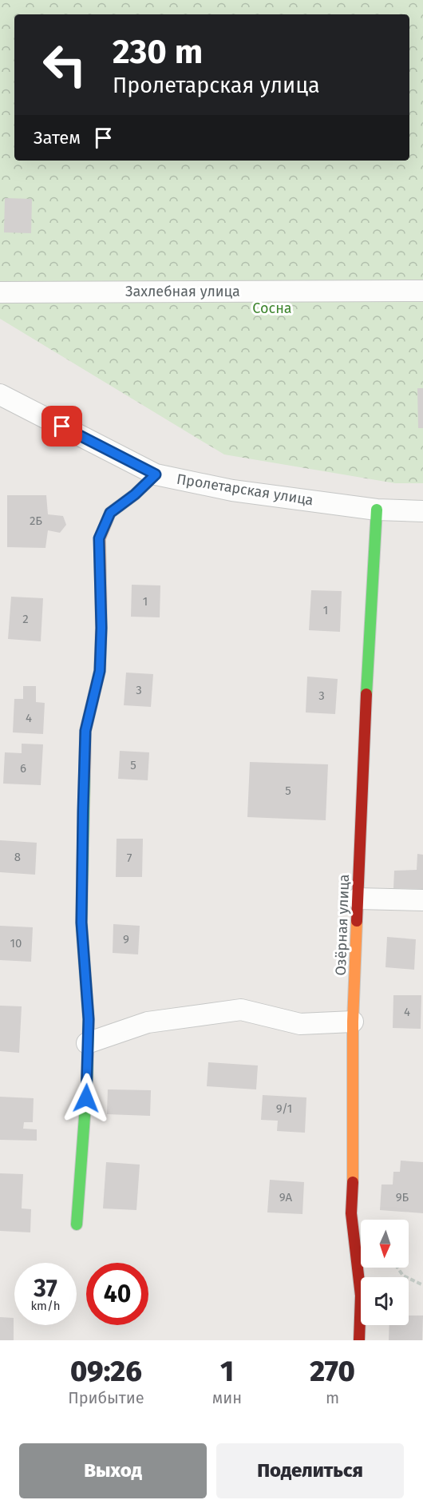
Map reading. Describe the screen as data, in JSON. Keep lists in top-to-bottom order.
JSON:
{
  "streets": {
    "street": ["Захлебная улица", "Пролетарская улица", "Озёрная улица"]
  },
  "crossings": [
    ["Пролетарская улица", "Озёрная улица"]
  ],
  "parks": ["Сосна"],
  "house_numbers": [
    "2Б",
    "1",
    "1",
    "2",
    "3",
    "3",
    "4",
    "5",
    "6",
    "5",
    "8",
    "7",
    "9",
    "10",
    "4",
    "9/1",
    "9А",
    "9Б"
  ],
  "north": "bottom",
  "page": {
    "turn": ["230 m", "Пролетарская улица"],
    "then": "Затем",
    "speed": "37 km/h",
    "limit": "40",
    "eta": [
      "09:26",
      "Прибытие",
      "1",
      "мин",
      "270",
      "m"
    ],
    "buttons": ["Выход", "Поделиться"]
  }
}
